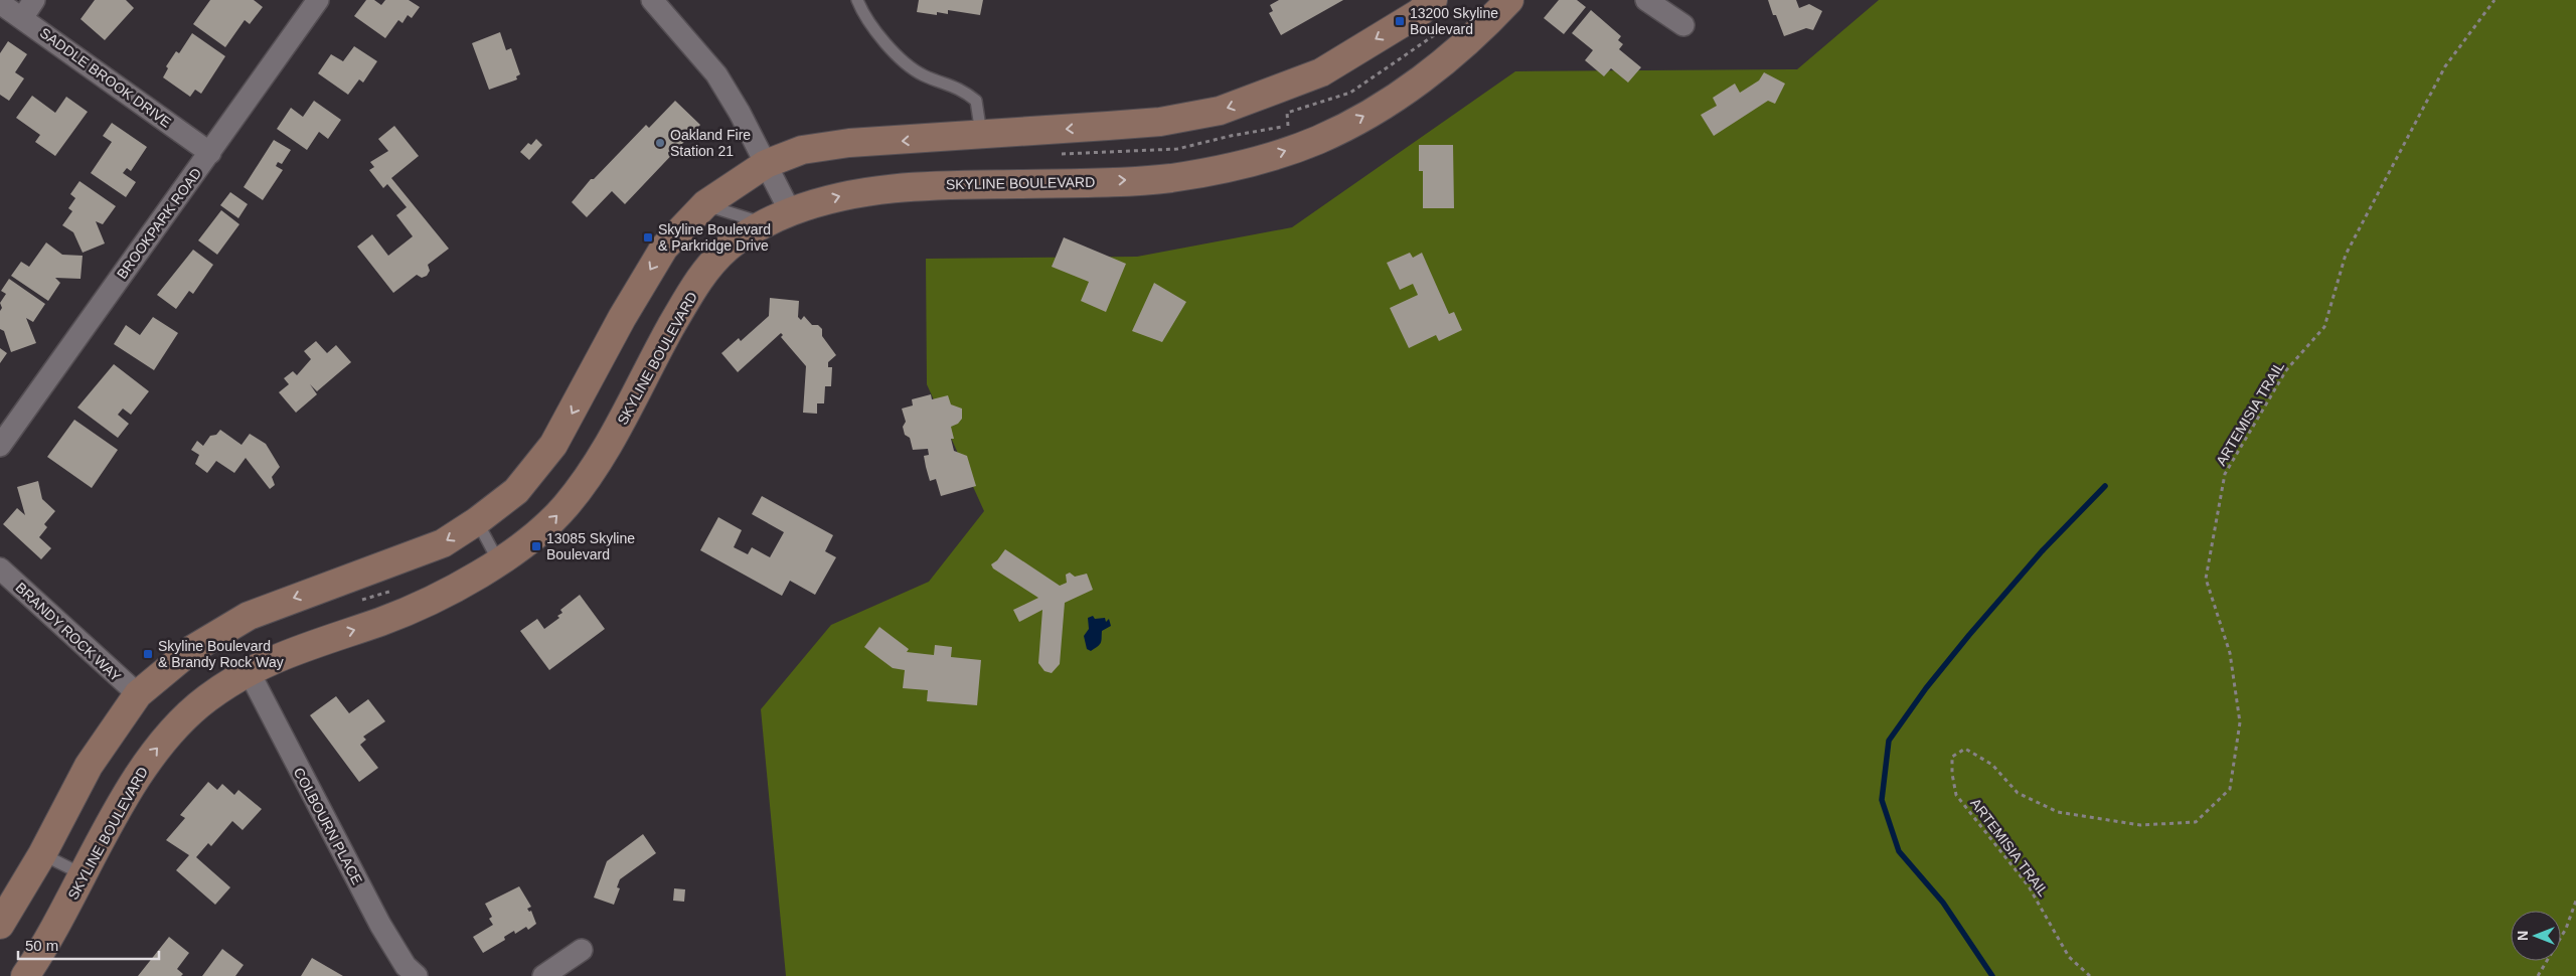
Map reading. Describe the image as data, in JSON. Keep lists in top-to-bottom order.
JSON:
{
  "streets": {
    "main road": ["SKYLINE BOULEVARD"],
    "street": [
      "SADDLE BROOK DRIVE",
      "BROOKPARK ROAD",
      "BRANDY ROCK WAY",
      "COLBOURN PLACE"
    ],
    "path": ["ARTEMISIA TRAIL"]
  },
  "crossings": [
    ["SADDLE BROOK DRIVE", "BROOKPARK ROAD"],
    ["SKYLINE BOULEVARD", "COLBOURN PLACE"]
  ],
  "places": {
    "transit": [
      "13200 Skyline Boulevard",
      "Skyline Boulevard & Parkridge Drive",
      "13085 Skyline Boulevard",
      "Skyline Boulevard & Brandy Rock Way"
    ],
    "other": ["Oakland Fire Station 21"]
  },
  "scale_bar": "50 m",
  "north": "left"
}
